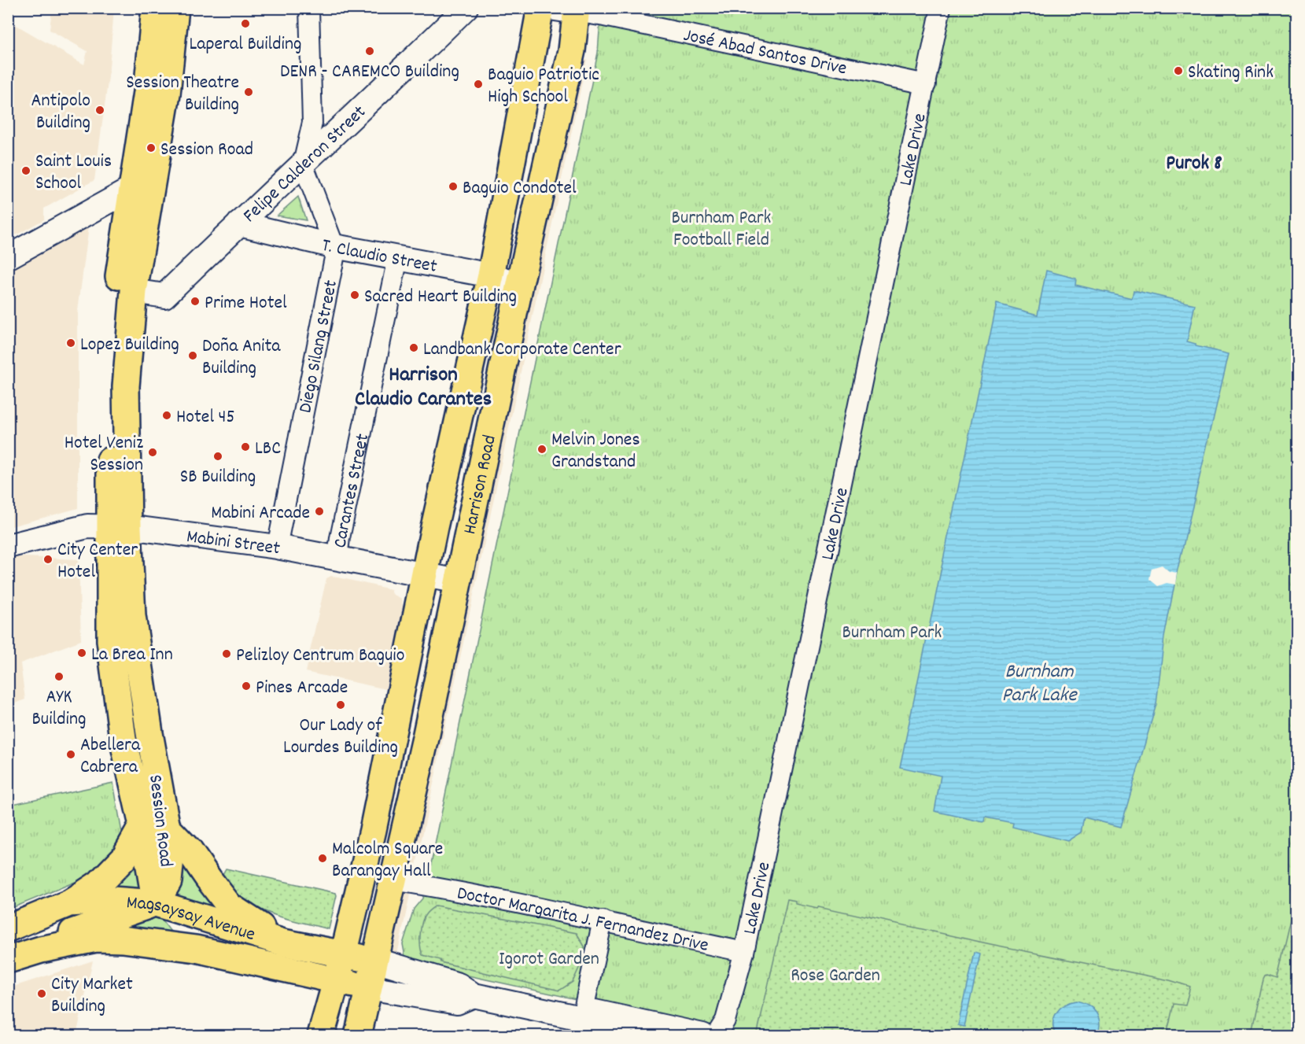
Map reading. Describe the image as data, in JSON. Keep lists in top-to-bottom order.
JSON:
{
  "streets": {
    "main road": ["Harrison Road", "Session Road", "Magsaysay Avenue"],
    "street": [
      "José Abad Santos Drive",
      "Lake Drive",
      "Felipe Calderon Street",
      "T. Claudio Street",
      "Diego Silang Street",
      "Carantes Street",
      "Mabini Street",
      "Doctor Margarita J. Fernandez Drive"
    ]
  },
  "crossings": [
    ["José Abad Santos Drive", "Lake Drive"],
    ["José Abad Santos Drive", "Harrison Road"],
    ["Lake Drive", "Doctor Margarita J. Fernandez Drive"],
    ["Felipe Calderon Street", "T. Claudio Street"],
    ["Felipe Calderon Street", "Diego Silang Street"],
    ["Felipe Calderon Street", "Session Road"],
    ["T. Claudio Street", "Diego Silang Street"],
    ["T. Claudio Street", "Harrison Road"],
    ["T. Claudio Street", "Carantes Street"],
    ["Diego Silang Street", "Mabini Street"],
    ["Harrison Road", "Mabini Street"],
    ["Harrison Road", "Magsaysay Avenue"],
    ["Harrison Road", "Doctor Margarita J. Fernandez Drive"],
    ["Carantes Street", "Mabini Street"],
    ["Mabini Street", "Session Road"],
    ["Session Road", "Magsaysay Avenue"]
  ],
  "districts": ["Purok 8", "Harrison Claudio Carantes"],
  "water": ["Burnham Park Lake"],
  "parks": [
    "Burnham Park Football Field",
    "Burnham Park",
    "Igorot Garden",
    "Rose Garden"
  ],
  "places": [
    "Laperal Building",
    "DENR - CAREMCO Building",
    "Skating Rink",
    "Baguio Patriotic High School",
    "Session Theatre Building",
    "Antipolo Building",
    "Session Road",
    "Saint Louis School",
    "Baguio Condotel",
    "Sacred Heart Building",
    "Prime Hotel",
    "Lopez Building",
    "Landbank Corporate Center",
    "Doña Anita Building",
    "Hotel 45",
    "LBC",
    "Melvin Jones Grandstand",
    "Hotel Veniz Session",
    "SB Building",
    "Mabini Arcade",
    "City Center Hotel",
    "La Brea Inn",
    "Pelizloy Centrum Baguio",
    "AYK Building",
    "Pines Arcade",
    "Our Lady of Lourdes Building",
    "Abellera Cabrera",
    "Malcolm Square Barangay Hall",
    "City Market Building"
  ]
}
